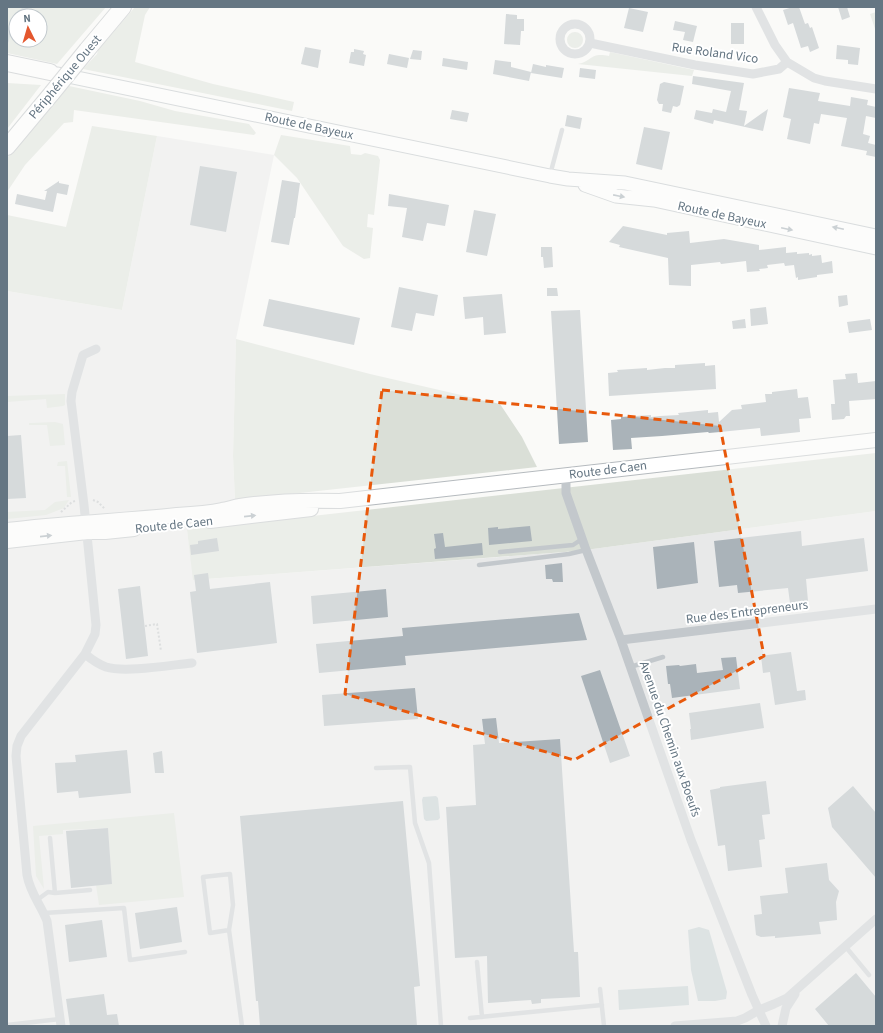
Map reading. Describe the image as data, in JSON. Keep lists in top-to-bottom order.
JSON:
{
  "streets": {
    "highway": ["Périphérique Ouest"],
    "main road": ["Route de Bayeux", "Route de Caen"],
    "street": ["Rue Roland Vico", "Rue des Entrepreneurs", "Avenue du Chemin aux Boeufs"]
  },
  "crossings": [
    ["Route de Caen", "Avenue du Chemin aux Boeufs"],
    ["Rue des Entrepreneurs", "Avenue du Chemin aux Boeufs"]
  ],
  "north": "top"
}
